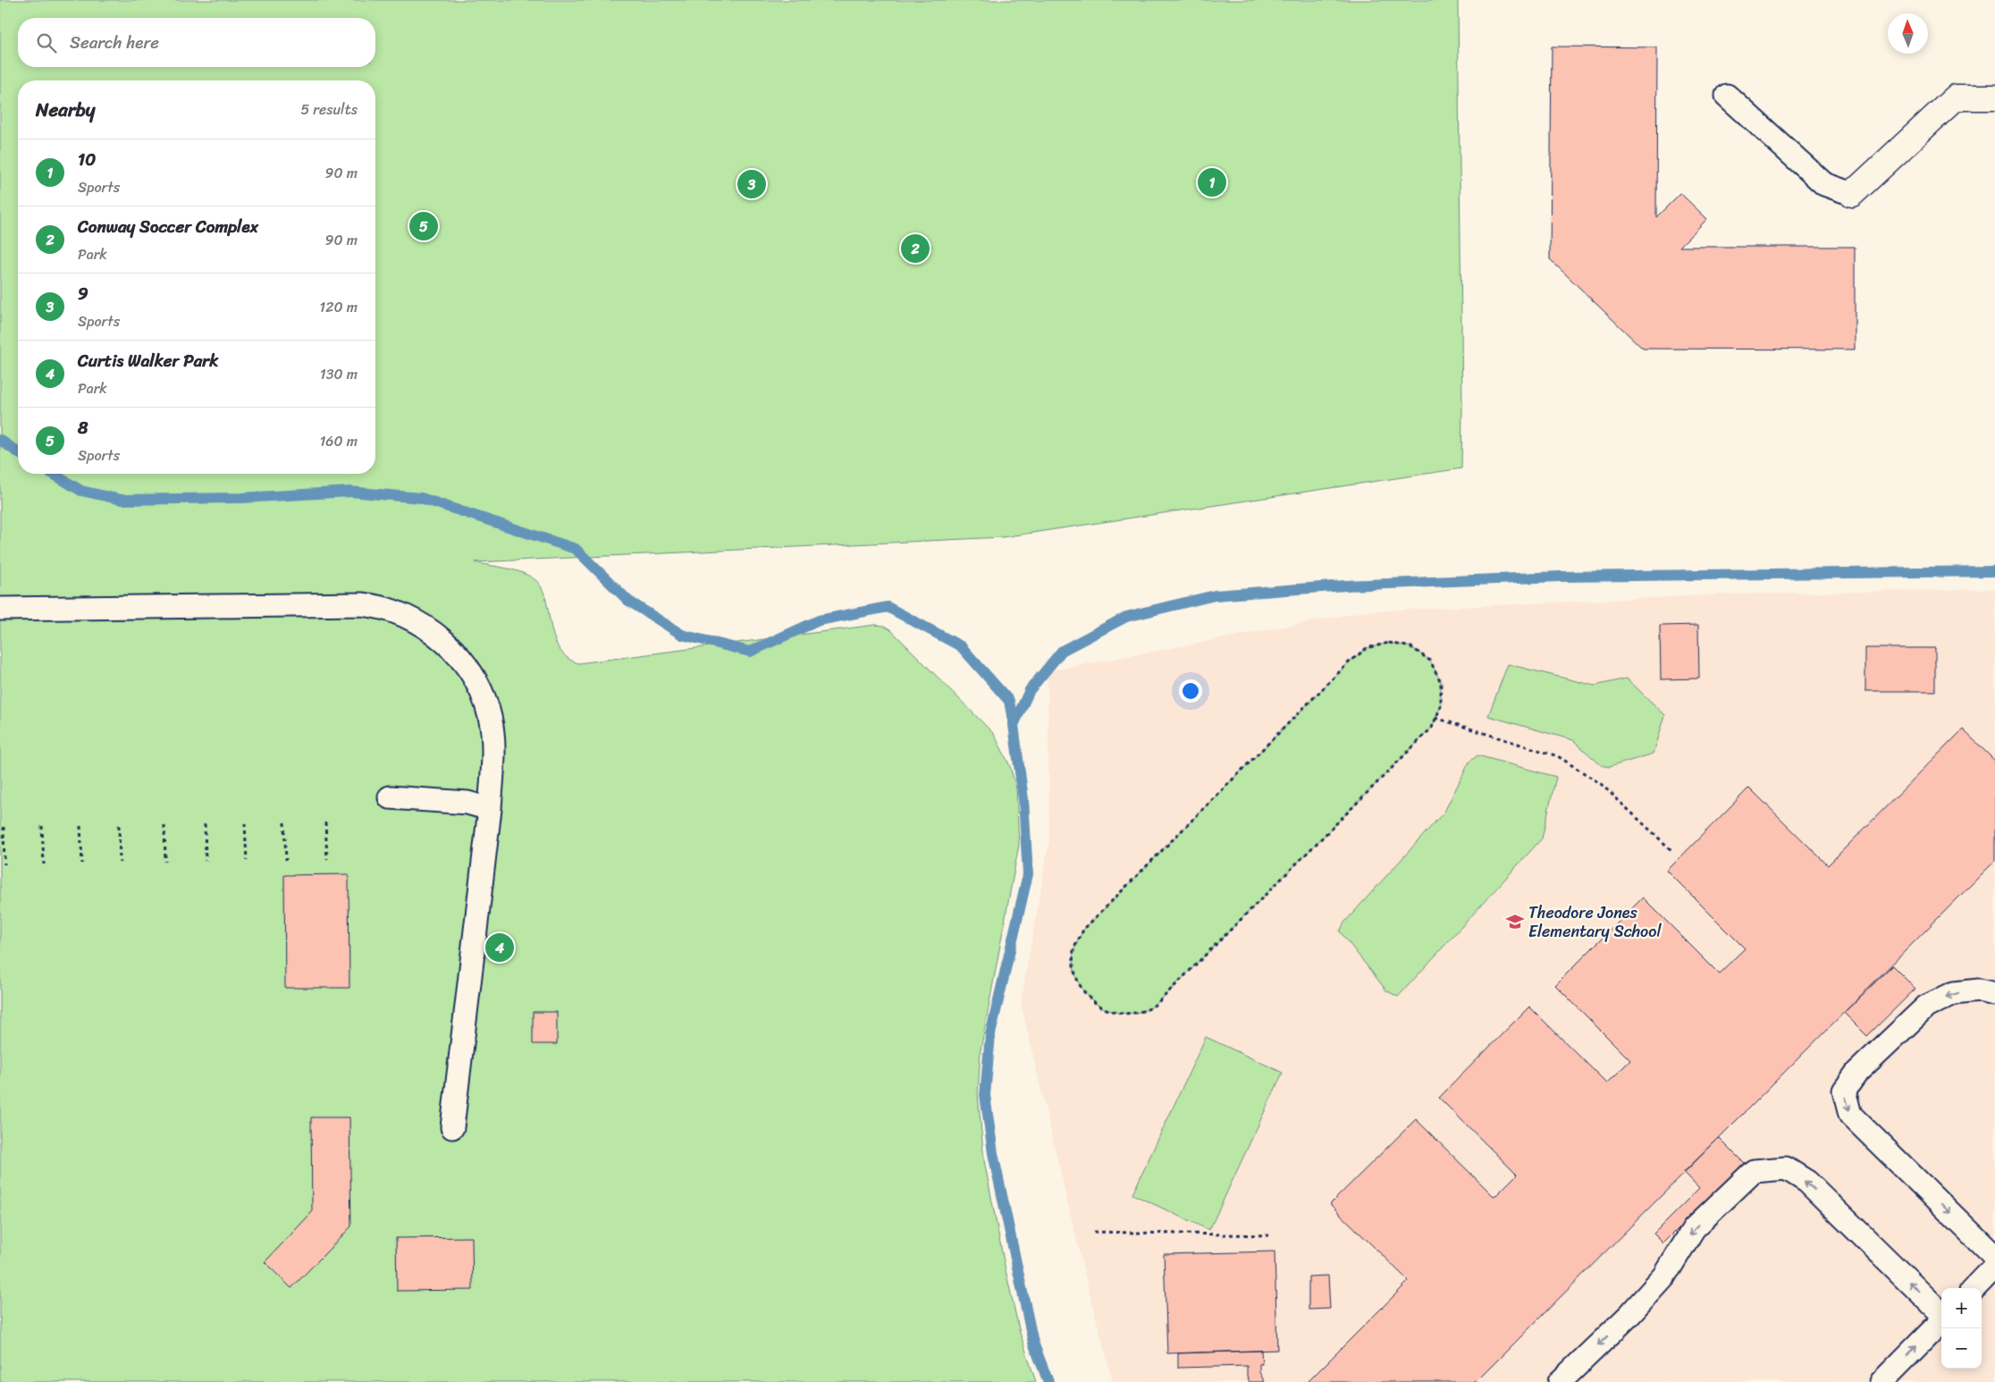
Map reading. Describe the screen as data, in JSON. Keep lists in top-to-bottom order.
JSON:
{
  "places": {
    "school or university": ["Theodore Jones Elementary School"]
  },
  "north": "top",
  "page": {
    "search": "Search here",
    "heading": ["Nearby", "5 results"],
    "list": [
      {
        "mark": "1",
        "name": "10",
        "note": "Sports",
        "value": "90 m"
      },
      {
        "mark": "2",
        "name": "Conway Soccer Complex",
        "note": "Park",
        "value": "90 m"
      },
      {
        "mark": "3",
        "name": "9",
        "note": "Sports",
        "value": "120 m"
      },
      {
        "mark": "4",
        "name": "Curtis Walker Park",
        "note": "Park",
        "value": "130 m"
      },
      {
        "mark": "5",
        "name": "8",
        "note": "Sports",
        "value": "160 m"
      }
    ],
    "pins": [
      "1",
      "3",
      "5",
      "2",
      "4"
    ],
    "map_buttons": ["+", "−"]
  }
}
